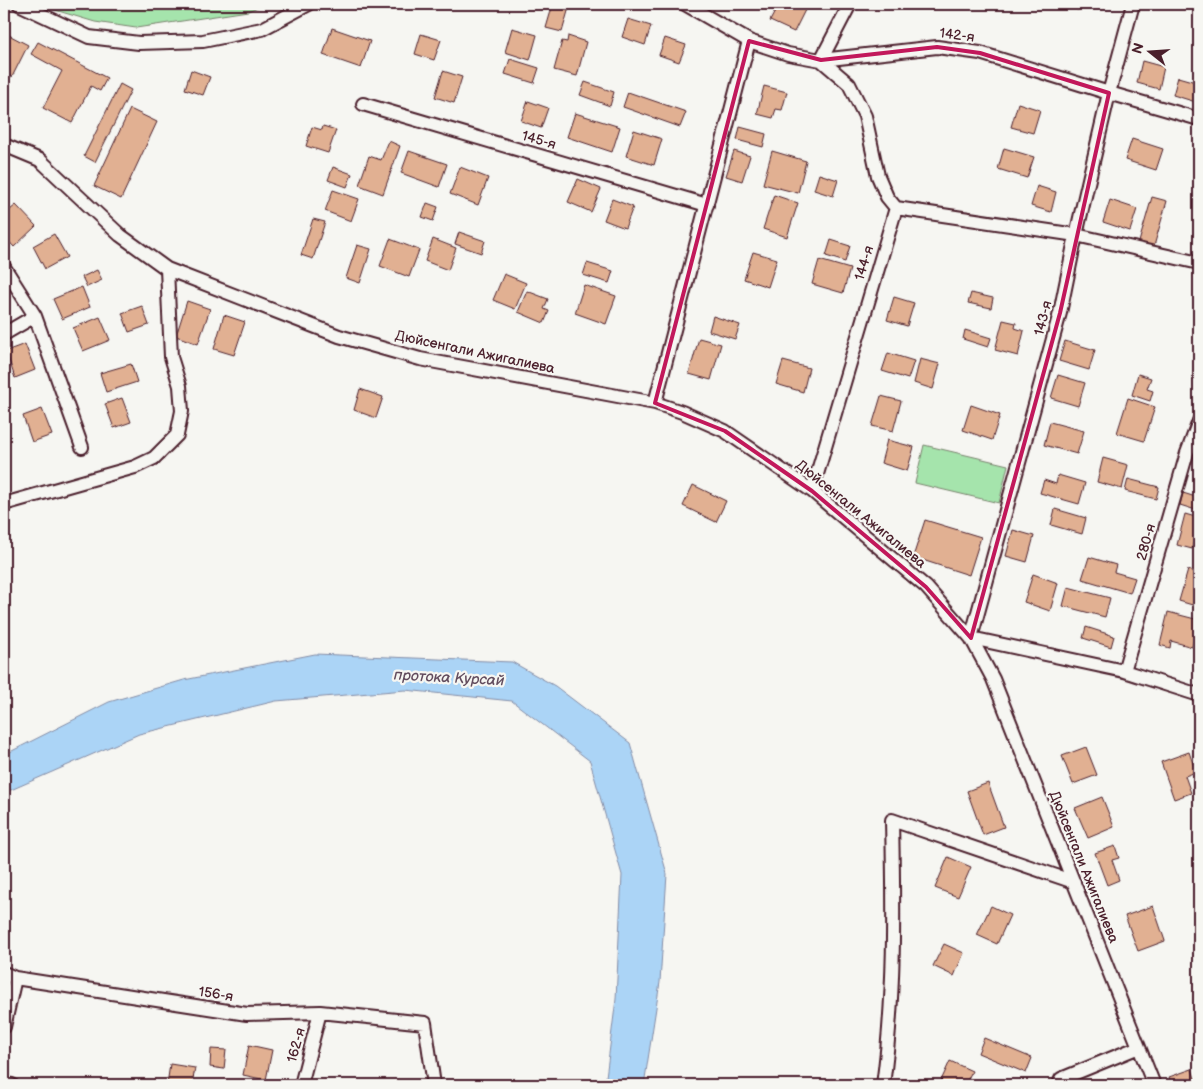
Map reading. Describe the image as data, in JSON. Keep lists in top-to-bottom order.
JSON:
{
  "streets": {
    "street": [
      "142-я",
      "145-я",
      "144-я",
      "143-я",
      "Дюйсенгали Ажигалиева",
      "280-я",
      "156-я",
      "162-я"
    ]
  },
  "crossings": [
    ["142-я", "143-я"],
    ["144-я", "Дюйсенгали Ажигалиева"],
    ["143-я", "Дюйсенгали Ажигалиева"],
    ["156-я", "162-я"]
  ],
  "water": ["протока Курсай"],
  "north": "left"
}
